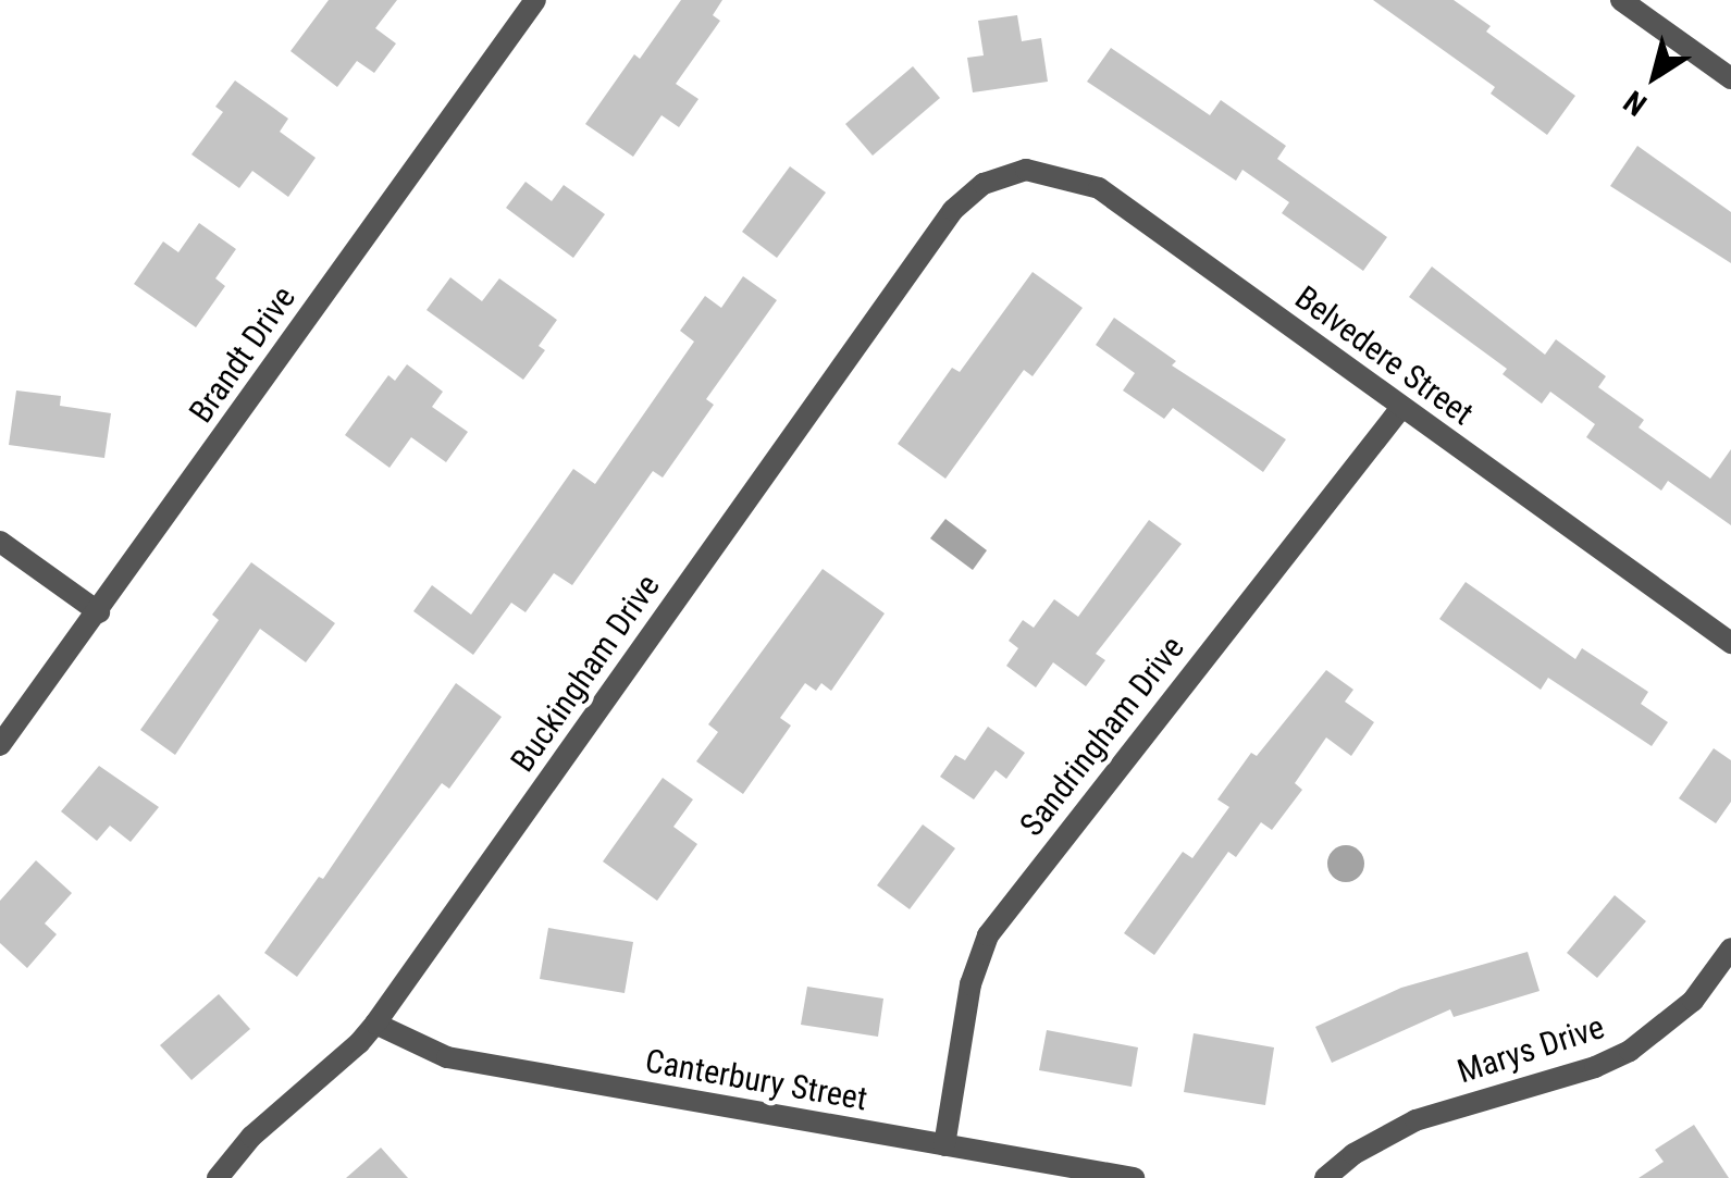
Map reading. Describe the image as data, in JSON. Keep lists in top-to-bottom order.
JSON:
{
  "streets": {
    "street": [
      "Brandt Drive",
      "Belvedere Street",
      "Buckingham Drive",
      "Sandringham Drive",
      "Marys Drive",
      "Canterbury Street"
    ]
  },
  "crossings": [
    ["Belvedere Street", "Buckingham Drive"],
    ["Belvedere Street", "Sandringham Drive"],
    ["Buckingham Drive", "Canterbury Street"],
    ["Sandringham Drive", "Canterbury Street"]
  ],
  "north": "bottom left"
}
